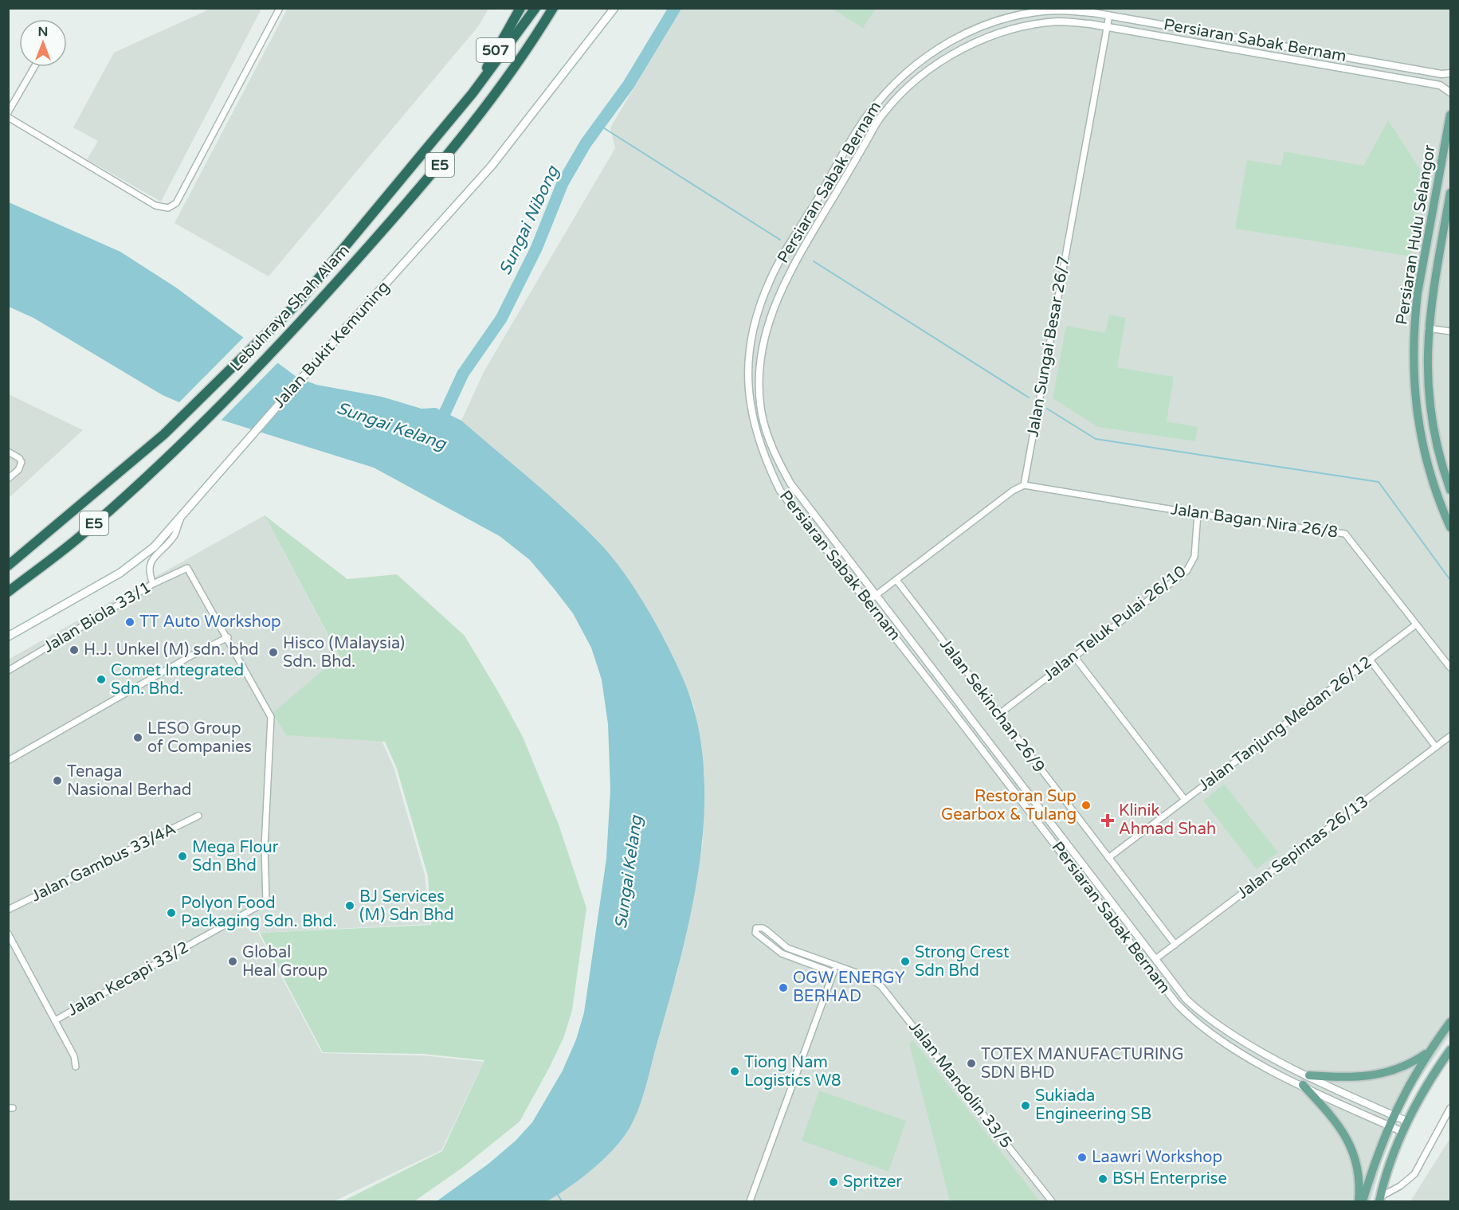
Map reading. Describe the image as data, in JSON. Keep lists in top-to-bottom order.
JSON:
{
  "streets": {
    "highway": ["507", "E5", "Lebuhraya Shah Alam"],
    "main road": ["Persiaran Hulu Selangor", "Jalan Bukit Kemuning"],
    "street": [
      "Persiaran Sabak Bernam",
      "Jalan Sungai Besar 26/7",
      "Jalan Bagan Nira 26/8",
      "Jalan Biola 33/1",
      "Jalan Teluk Pulai 26/10",
      "Jalan Sekinchan 26/9",
      "Jalan Tanjung Medan 26/12",
      "Jalan Sepintas 26/13",
      "Jalan Gambus 33/4A",
      "Jalan Kecapi 33/2",
      "Jalan Mandolin 33/5"
    ]
  },
  "crossings": [
    ["Persiaran Sabak Bernam", "Jalan Sungai Besar 26/7"],
    ["Persiaran Sabak Bernam", "Jalan Sepintas 26/13"],
    ["507", "Lebuhraya Shah Alam"],
    ["Jalan Sungai Besar 26/7", "Jalan Bagan Nira 26/8"],
    ["Jalan Bagan Nira 26/8", "Jalan Teluk Pulai 26/10"],
    ["Jalan Bagan Nira 26/8", "Jalan Tanjung Medan 26/12"],
    ["Jalan Biola 33/1", "Jalan Kecapi 33/2"],
    ["Jalan Teluk Pulai 26/10", "Jalan Sekinchan 26/9"],
    ["Jalan Sekinchan 26/9", "Jalan Tanjung Medan 26/12"],
    ["Jalan Sekinchan 26/9", "Jalan Sepintas 26/13"]
  ],
  "water": ["Sungai Nibong", "Sungai Kelang"],
  "places": {
    "other": [
      "TT Auto Workshop",
      "H.J. Unkel (M) sdn. bhd",
      "Hisco (Malaysia) Sdn. Bhd.",
      "Comet Integrated Sdn. Bhd.",
      "LESO Group of Companies",
      "Tenaga Nasional Berhad",
      "Restoran Sup Gearbox & Tulang",
      "Mega Flour Sdn Bhd",
      "BJ Services (M) Sdn Bhd",
      "Polyon Food Packaging Sdn. Bhd.",
      "Global Heal Group",
      "Strong Crest Sdn Bhd",
      "OGW ENERGY BERHAD",
      "TOTEX MANUFACTURING SDN BHD",
      "Tiong Nam Logistics W8",
      "Sukiada Engineering SB",
      "Laawri Workshop",
      "BSH Enterprise",
      "Spritzer"
    ],
    "health": ["Klinik Ahmad Shah"]
  },
  "north": "top"
}
